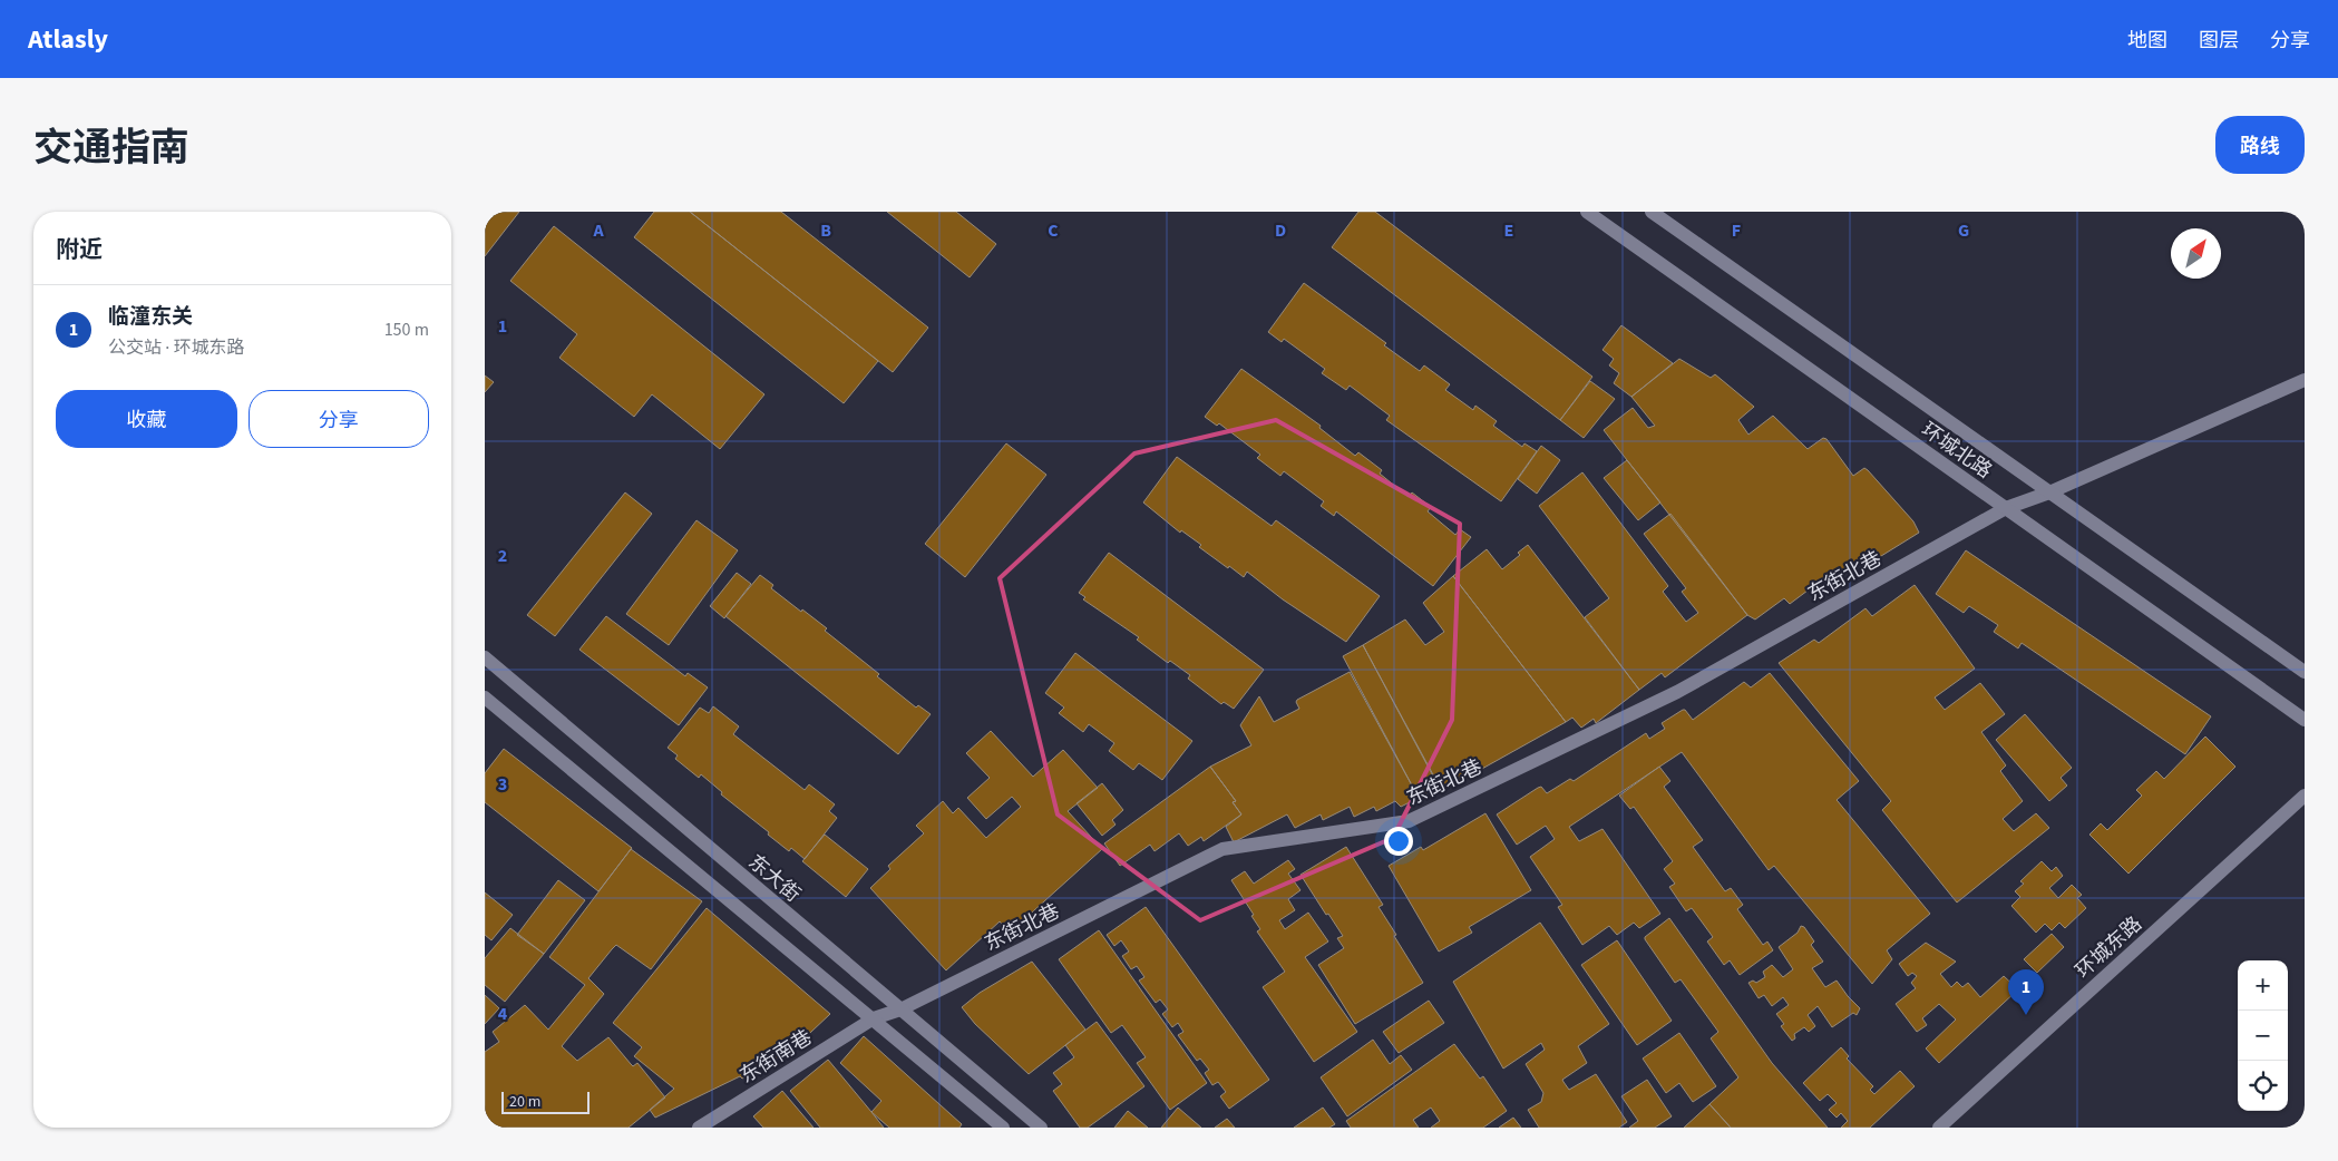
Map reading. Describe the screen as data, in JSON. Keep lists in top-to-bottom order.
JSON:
{
  "streets": {
    "main road": [
      "环城北路",
      "东街北巷",
      "东大街",
      "环城东路",
      "东街南巷"
    ]
  },
  "crossings": [
    ["环城北路", "东街北巷"],
    ["东街北巷", "东大街"],
    ["东街北巷", "东街南巷"]
  ],
  "scale_bar": "20 m",
  "north": "top right",
  "page": {
    "header": "Atlasly",
    "nav": ["地图", "图层", "分享"],
    "title": "交通指南",
    "buttons": [
      "路线",
      ["收藏", "分享"]
    ],
    "heading": "附近",
    "list": [
      {
        "mark": "1",
        "name": "临潼东关",
        "note": "公交站 · 环城东路",
        "value": "150 m"
      }
    ],
    "map_buttons": ["+", "−"],
    "pins": "1",
    "scale": "20 m"
  },
  "grid": {
    "columns": [
      "A",
      "B",
      "C",
      "D",
      "E",
      "F",
      "G"
    ],
    "rows": [
      "1",
      "2",
      "3",
      "4"
    ]
  }
}
